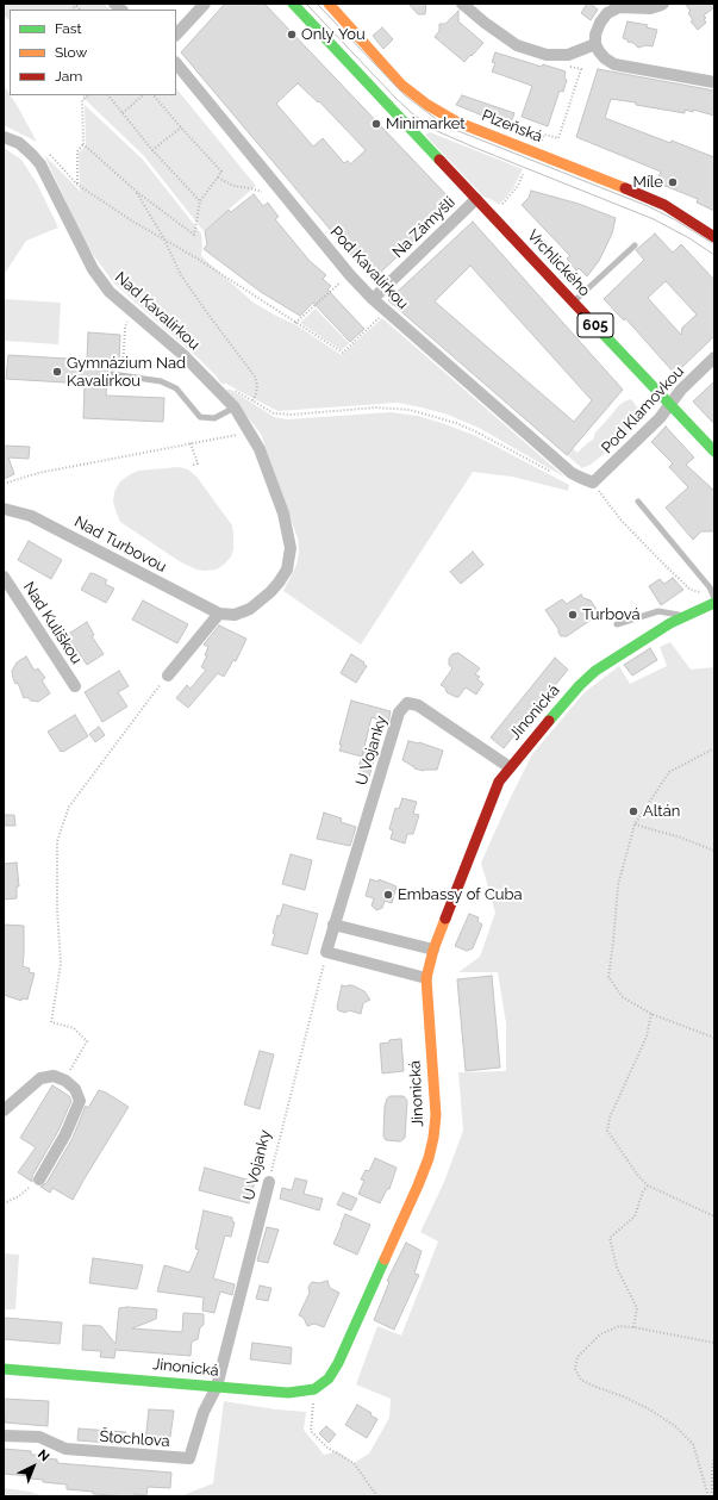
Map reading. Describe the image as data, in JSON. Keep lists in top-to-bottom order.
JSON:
{
  "streets": {
    "street": [
      "Plzeňská",
      "Na Zámyšli",
      "Vrchlického",
      "Pod Kavalírkou",
      "Nad Kavalírkou",
      "605",
      "Pod Klamovkou",
      "Nad Turbovou",
      "Nad Kuliškou",
      "Jinonická",
      "U Vojanky",
      "Štochlova"
    ]
  },
  "crossings": [
    ["Na Zámyšli", "Vrchlického"],
    ["Na Zámyšli", "Pod Kavalírkou"],
    ["Vrchlického", "Pod Klamovkou"],
    ["Pod Kavalírkou", "Pod Klamovkou"],
    ["Nad Kavalírkou", "Nad Turbovou"],
    ["Jinonická", "U Vojanky"],
    ["Jinonická", "Štochlova"],
    ["U Vojanky", "Štochlova"]
  ],
  "places": [
    "Only You",
    "Minimarket",
    "Míle",
    "Gymnázium Nad Kavalírkou",
    "Turbová",
    "Altán",
    "Embassy of Cuba"
  ],
  "legend": ["Fast", "Slow", "Jam"],
  "north": "top right"
}
